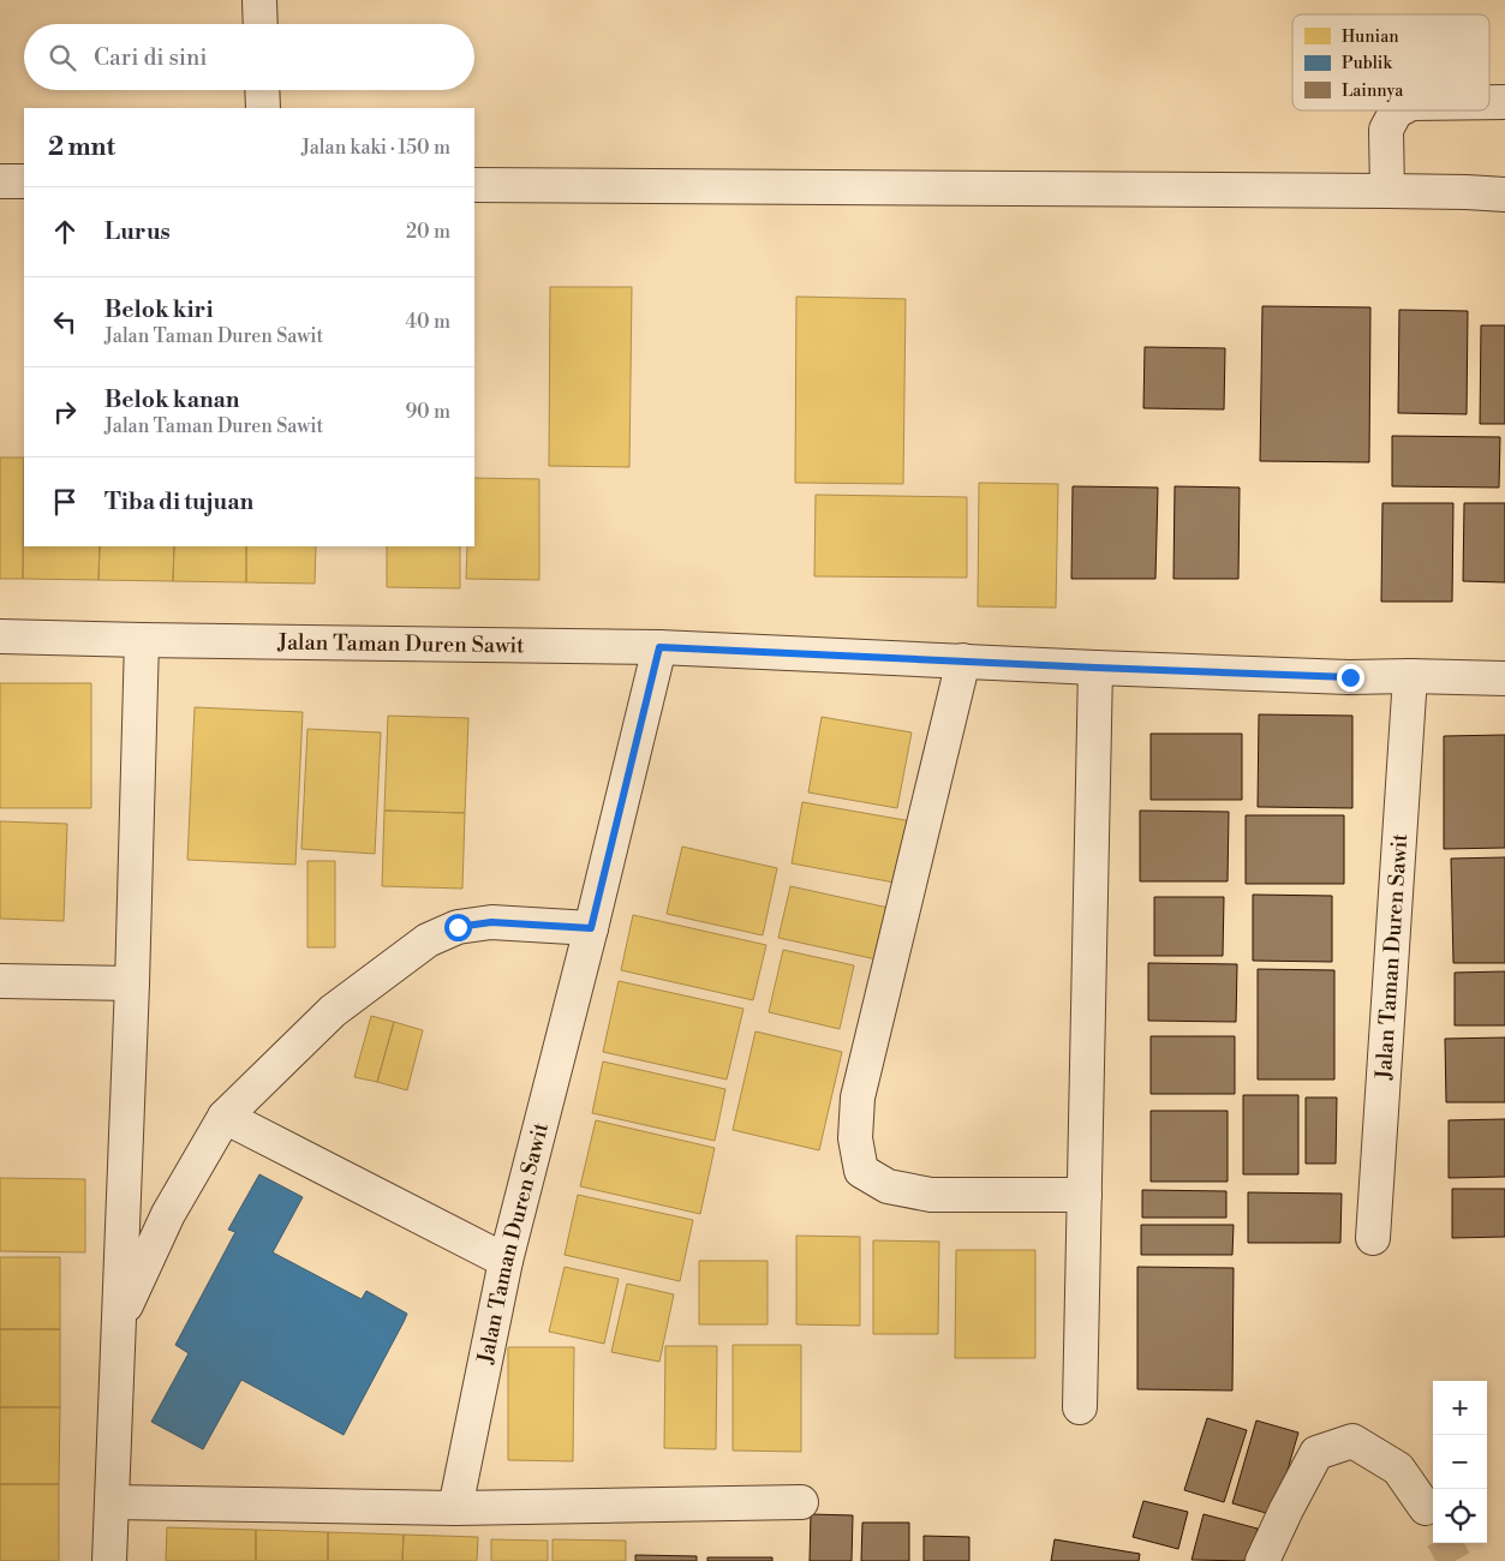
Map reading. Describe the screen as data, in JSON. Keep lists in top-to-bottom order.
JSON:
{
  "streets": {
    "street": ["Jalan Taman Duren Sawit"]
  },
  "legend": ["Hunian", "Publik", "Lainnya"],
  "page": {
    "search": "Cari di sini",
    "heading": ["2 mnt", "Jalan kaki · 150 m"],
    "list": [
      ["Lurus", "20 m"],
      ["Belok kiri", "Jalan Taman Duren Sawit", "40 m"],
      ["Belok kanan", "Jalan Taman Duren Sawit", "90 m"],
      "Tiba di tujuan"
    ],
    "map_buttons": ["+", "−"]
  }
}
